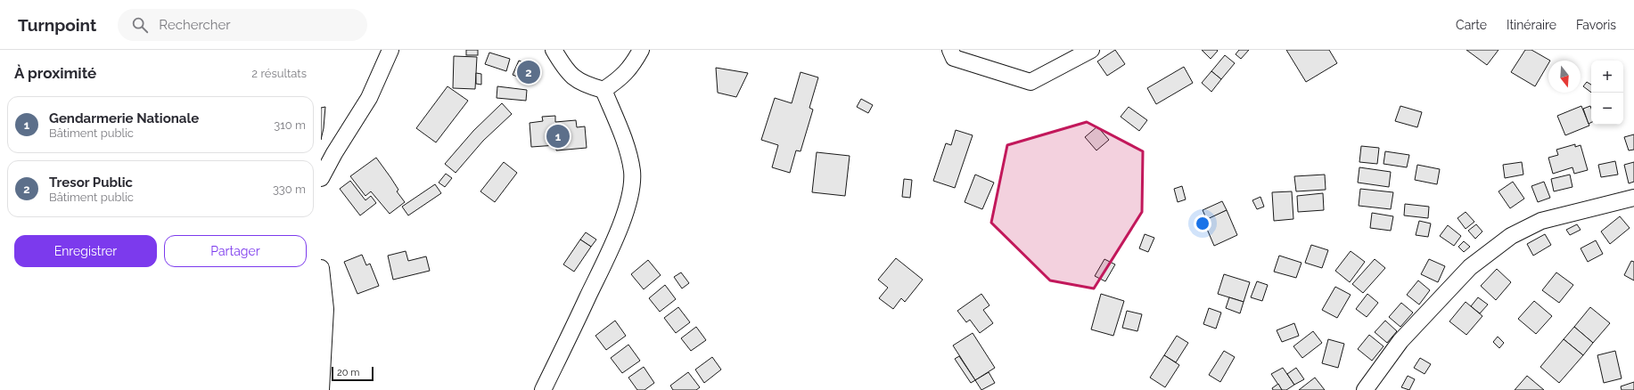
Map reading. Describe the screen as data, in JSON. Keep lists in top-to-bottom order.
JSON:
{
  "scale_bar": "20 m",
  "north": "bottom",
  "page": {
    "header": "Turnpoint",
    "search": "Rechercher",
    "nav": ["Carte", "Itinéraire", "Favoris"],
    "heading": ["À proximité", "2 résultats"],
    "pins": ["2", "1"],
    "map_buttons": ["+", "−"],
    "list": [
      {
        "mark": "1",
        "name": "Gendarmerie Nationale",
        "note": "Bâtiment public",
        "value": "310 m"
      },
      {
        "mark": "2",
        "name": "Tresor Public",
        "note": "Bâtiment public",
        "value": "330 m"
      }
    ],
    "buttons": ["Enregistrer", "Partager"],
    "scale": "20 m"
  }
}
